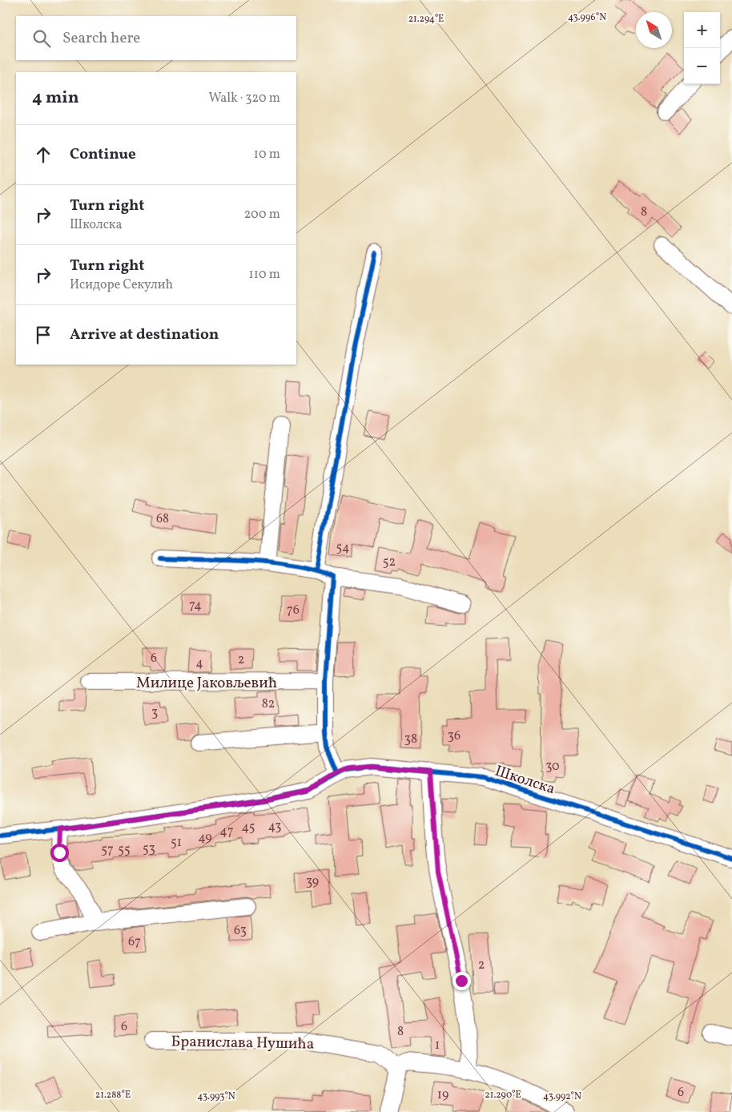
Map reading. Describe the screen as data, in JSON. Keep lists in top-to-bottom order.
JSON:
{
  "streets": {
    "street": ["Милице Јаковљевић", "Школска", "Бранислава Нушића"]
  },
  "house_numbers": [
    "8",
    "68",
    "54",
    "52",
    "74",
    "76",
    "6",
    "2",
    "4",
    "82",
    "3",
    "36",
    "38",
    "30",
    "43",
    "45",
    "47",
    "49",
    "51",
    "53",
    "57",
    "55",
    "39",
    "63",
    "67",
    "2",
    "6",
    "8",
    "1",
    "6",
    "19"
  ],
  "north": "top left",
  "page": {
    "map_buttons": ["+", "−"],
    "search": "Search here",
    "heading": ["4 min", "Walk · 320 m"],
    "list": [
      ["Continue", "10 m"],
      ["Turn right", "Школска", "200 m"],
      ["Turn right", "Исидоре Секулић", "110 m"],
      "Arrive at destination"
    ]
  },
  "coordinates": [
    "43.996°N",
    "21.294°E",
    "21.288°E",
    "21.290°E",
    "43.993°N",
    "43.992°N"
  ]
}
